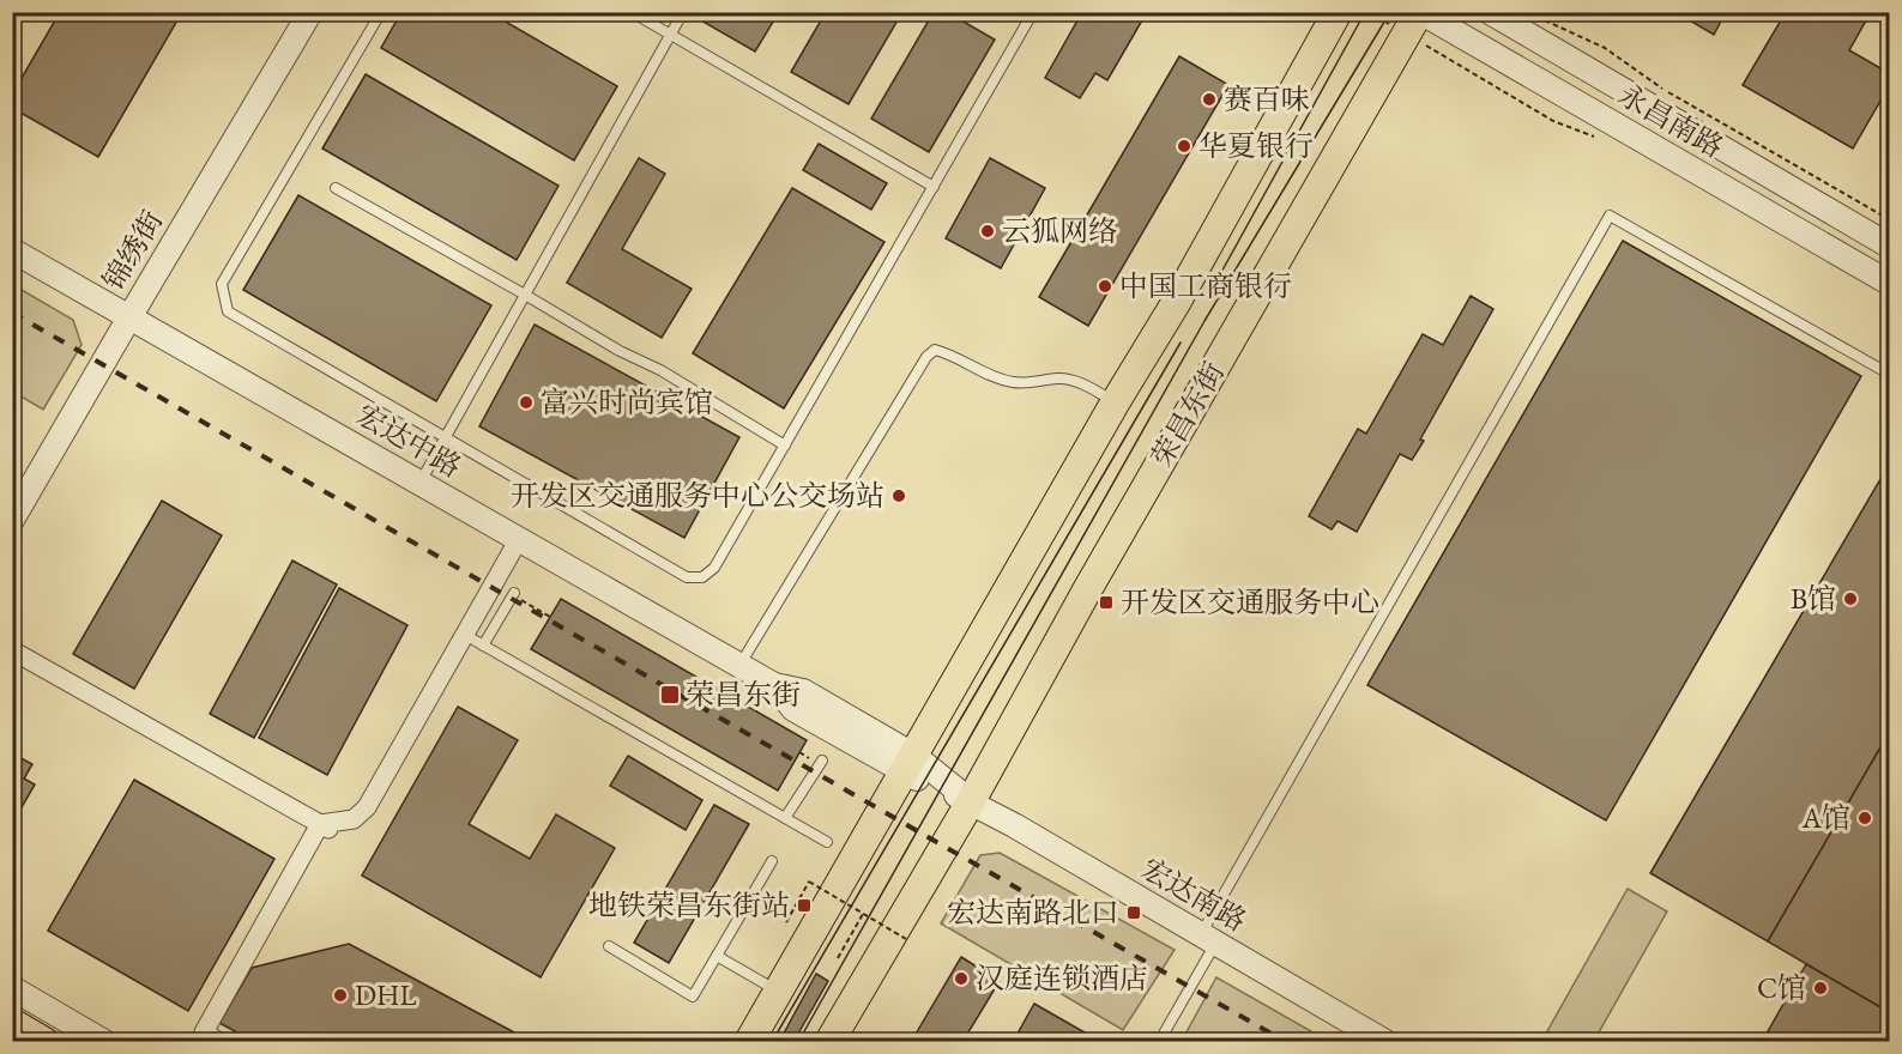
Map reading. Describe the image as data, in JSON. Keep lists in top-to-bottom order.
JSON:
{
  "streets": {
    "main road": ["荣昌东街"],
    "street": [
      "永昌南路",
      "锦绣街",
      "宏达中路",
      "宏达南路"
    ]
  },
  "crossings": [
    ["永昌南路", "荣昌东街"],
    ["锦绣街", "宏达中路"],
    ["荣昌东街", "宏达南路"],
    ["宏达中路", "宏达南路"]
  ],
  "places": {
    "other": [
      "赛百味",
      "华夏银行",
      "云狐网络",
      "中国工商银行",
      "富兴时尚宾馆",
      "开发区交通服务中心公交场站",
      "B馆",
      "A馆",
      "汉庭连锁酒店",
      "C馆",
      "DHL"
    ],
    "transit": [
      "开发区交通服务中心",
      "荣昌东街",
      "地铁荣昌东街站",
      "宏达南路北口"
    ]
  }
}
